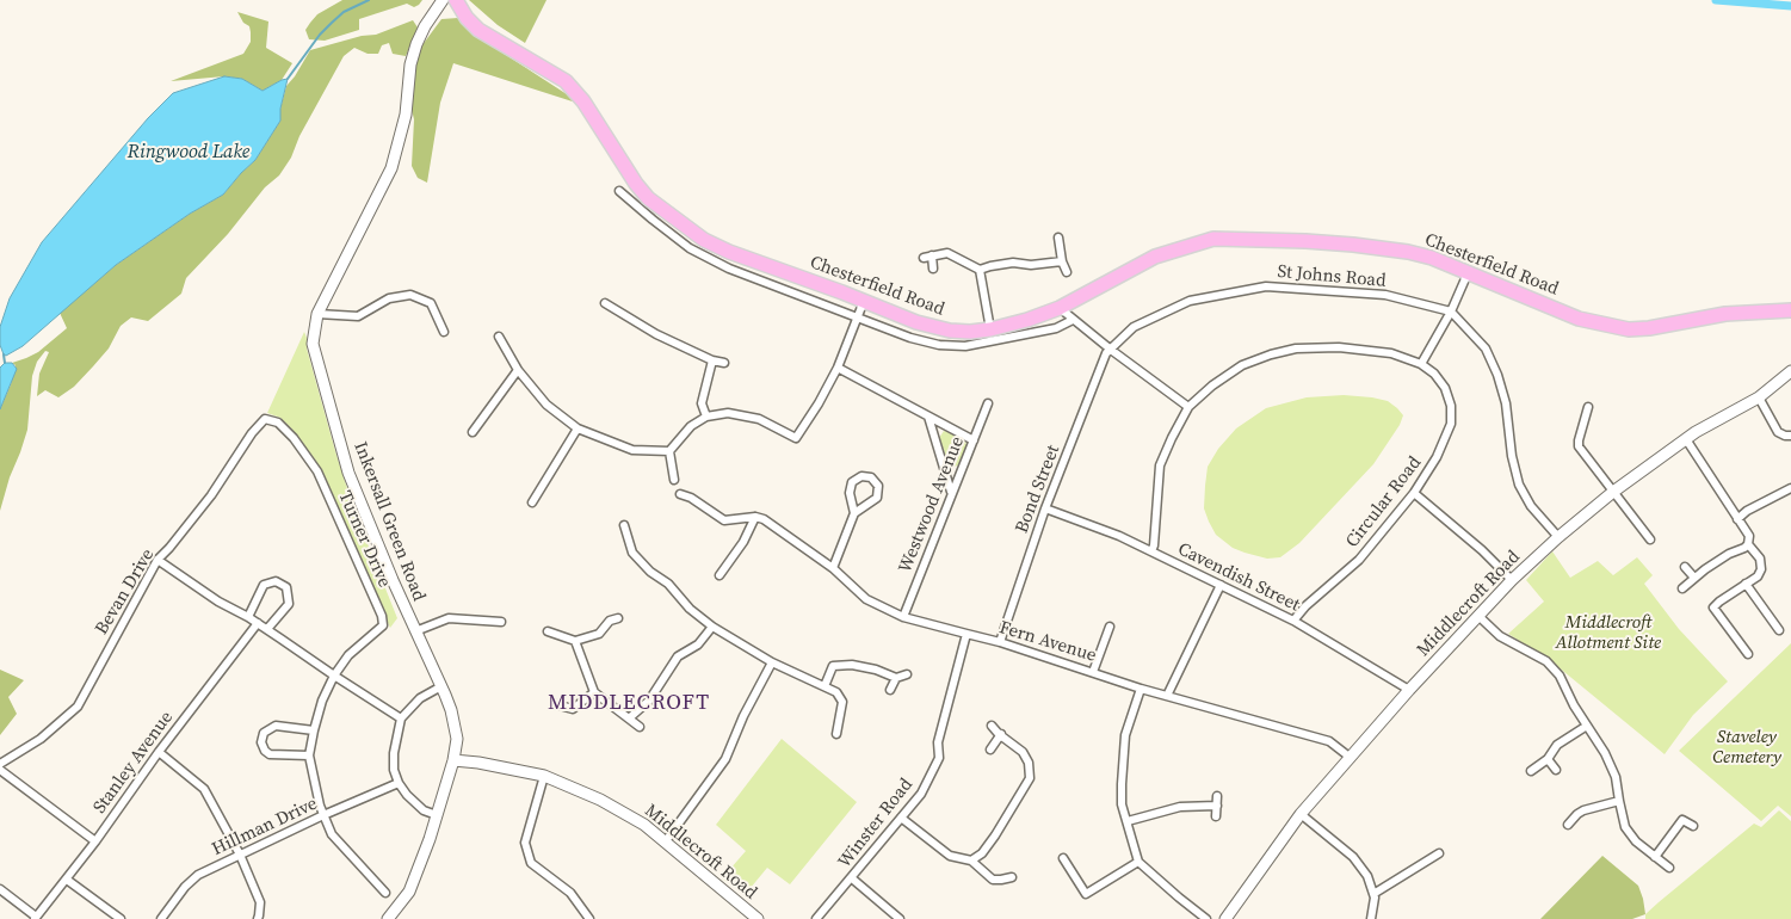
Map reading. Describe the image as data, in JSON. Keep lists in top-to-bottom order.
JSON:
{
  "streets": {
    "highway": ["Chesterfield Road"],
    "street": [
      "St Johns Road",
      "Bond Street",
      "Circular Road",
      "Westwood Avenue",
      "Inkersall Green Road",
      "Turner Drive",
      "Cavendish Street",
      "Bevan Drive",
      "Middlecroft Road",
      "Fern Avenue",
      "Stanley Avenue",
      "Winster Road",
      "Hillman Drive"
    ]
  },
  "crossings": [
    ["St Johns Road", "Bond Street"],
    ["Bond Street", "Cavendish Street"],
    ["Bond Street", "Fern Avenue"],
    ["Circular Road", "Cavendish Street"],
    ["Westwood Avenue", "Fern Avenue"],
    ["Inkersall Green Road", "Middlecroft Road"],
    ["Turner Drive", "Bevan Drive"],
    ["Cavendish Street", "Middlecroft Road"],
    ["Middlecroft Road", "Fern Avenue"],
    ["Fern Avenue", "Winster Road"]
  ],
  "districts": ["MIDDLECROFT"],
  "water": ["Ringwood Lake"],
  "parks": ["Middlecroft Allotment Site", "Staveley Cemetery"]
}
